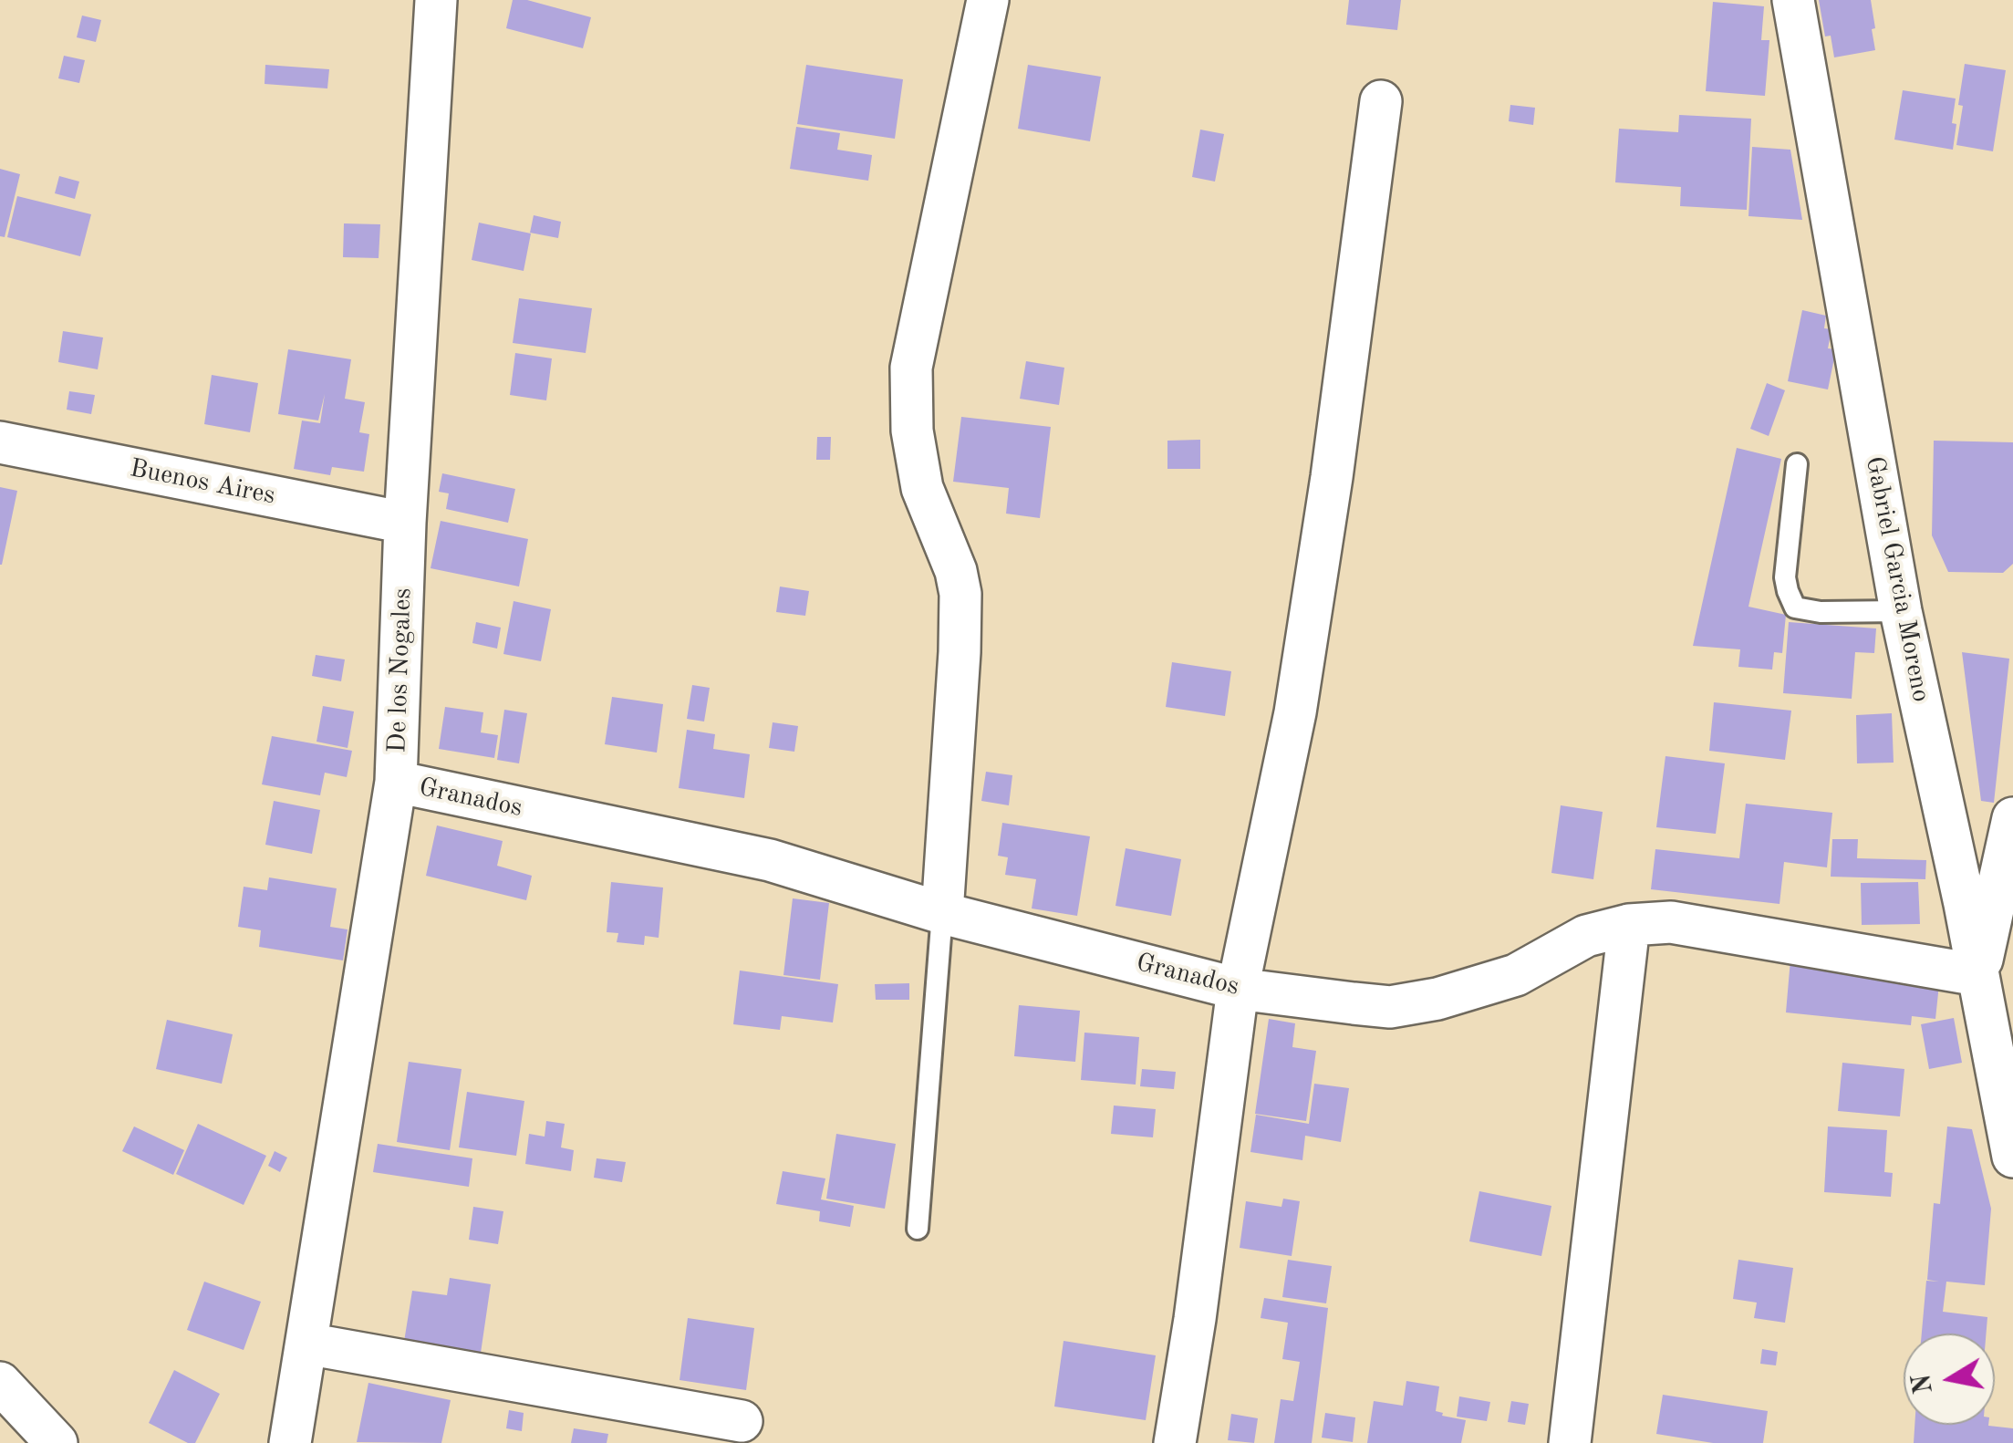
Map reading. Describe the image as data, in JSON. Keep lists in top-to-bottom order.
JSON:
{
  "streets": {
    "street": [
      "Buenos Aires",
      "Gabriel Garcia Moreno",
      "De los Nogales",
      "Granados"
    ]
  },
  "crossings": [
    ["Buenos Aires", "De los Nogales"],
    ["Gabriel Garcia Moreno", "Granados"],
    ["De los Nogales", "Granados"]
  ],
  "north": "left"
}
